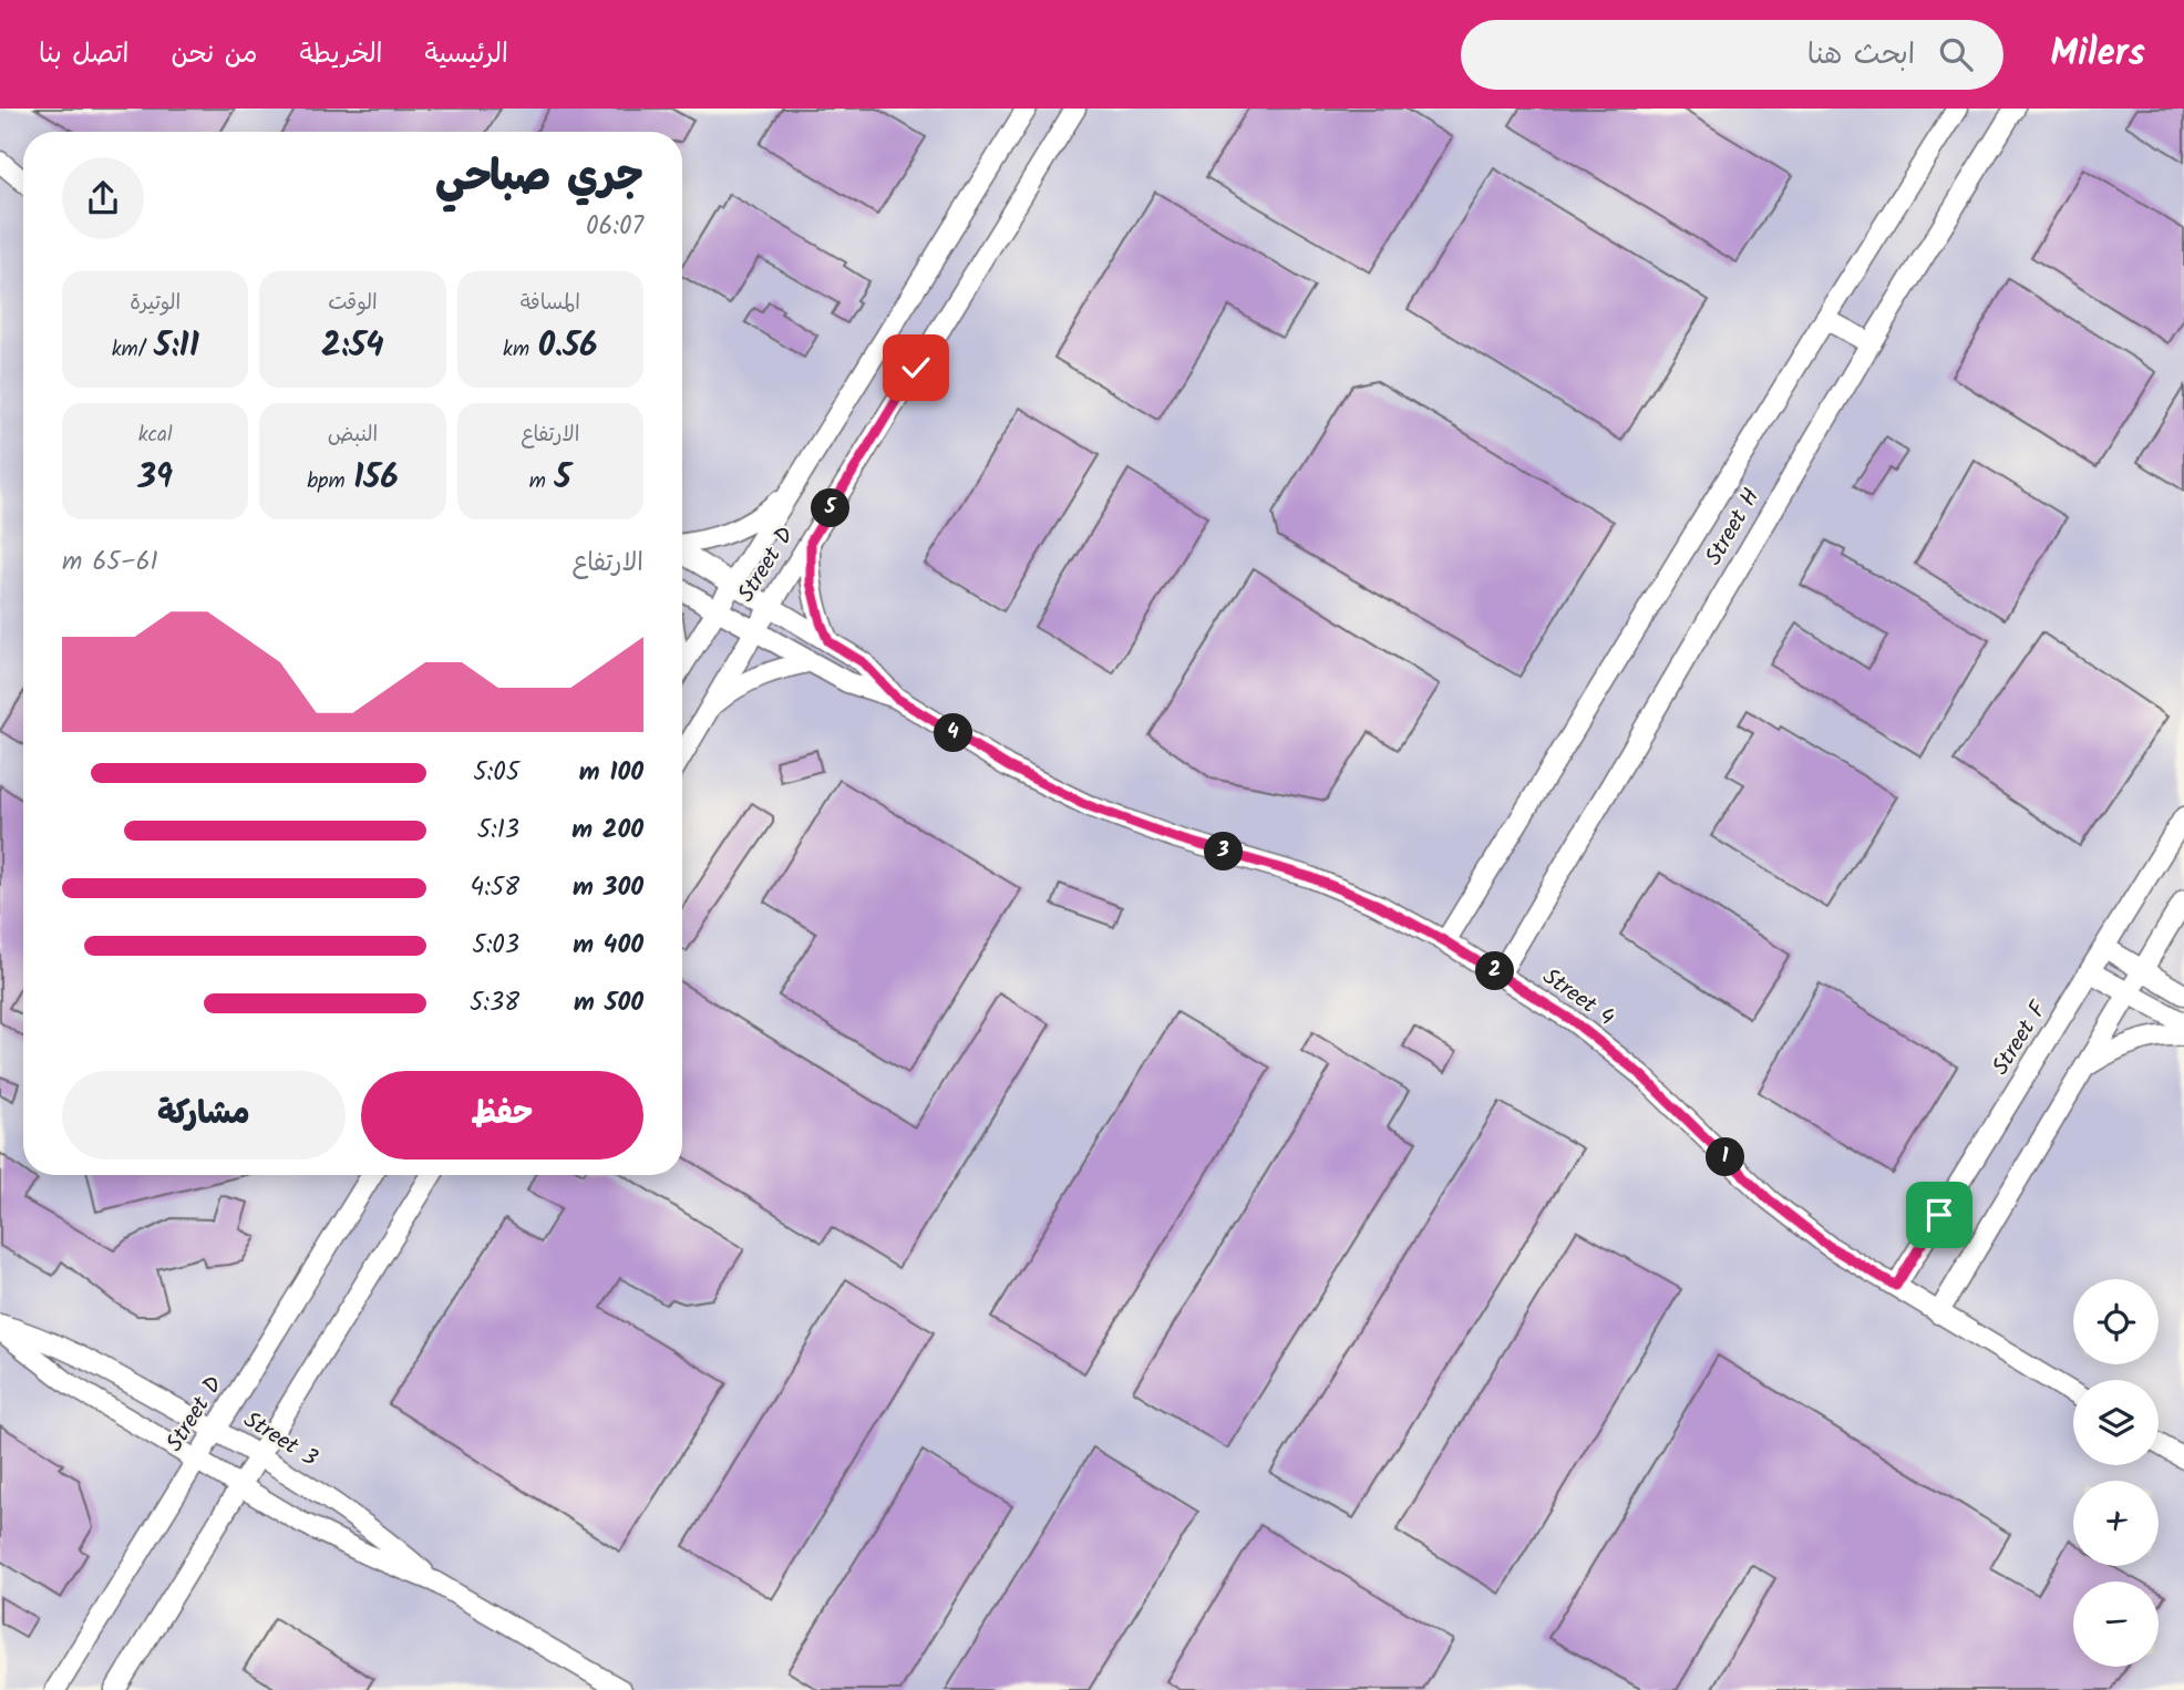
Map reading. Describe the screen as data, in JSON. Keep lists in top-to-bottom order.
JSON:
{
  "streets": {
    "street": [
      "Street H",
      "Street D",
      "Street 4",
      "Street F",
      "Street 3"
    ]
  },
  "crossings": [
    ["Street H", "Street 4"],
    ["Street D", "Street 4"],
    ["Street D", "Street 3"],
    ["Street 4", "Street F"]
  ],
  "page": {
    "header": "Milers",
    "search": "ابحث هنا",
    "nav": [
      "الرئيسية",
      "الخريطة",
      "من نحن",
      "اتصل بنا"
    ],
    "heading": ["جري صباحي", "06:07"],
    "stats": [
      ["المسافة", "0.56 km"],
      ["الوقت", "2:54"],
      ["الوتيرة", "5:11 /km"],
      ["الارتفاع", "5 m"],
      ["النبض", "156 bpm"],
      ["kcal", "39"]
    ],
    "pins": [
      "5",
      "4",
      "3",
      "2",
      "1"
    ],
    "chart": ["الارتفاع", "61–65 m"],
    "list": [
      {
        "name": "100 m",
        "note": "5:05"
      },
      {
        "name": "200 m",
        "note": "5:13"
      },
      {
        "name": "300 m",
        "note": "4:58"
      },
      {
        "name": "400 m",
        "note": "5:03"
      },
      {
        "name": "500 m",
        "note": "5:38"
      }
    ],
    "buttons": ["حفظ", "مشاركة"],
    "map_buttons": ["+", "−"]
  }
}
